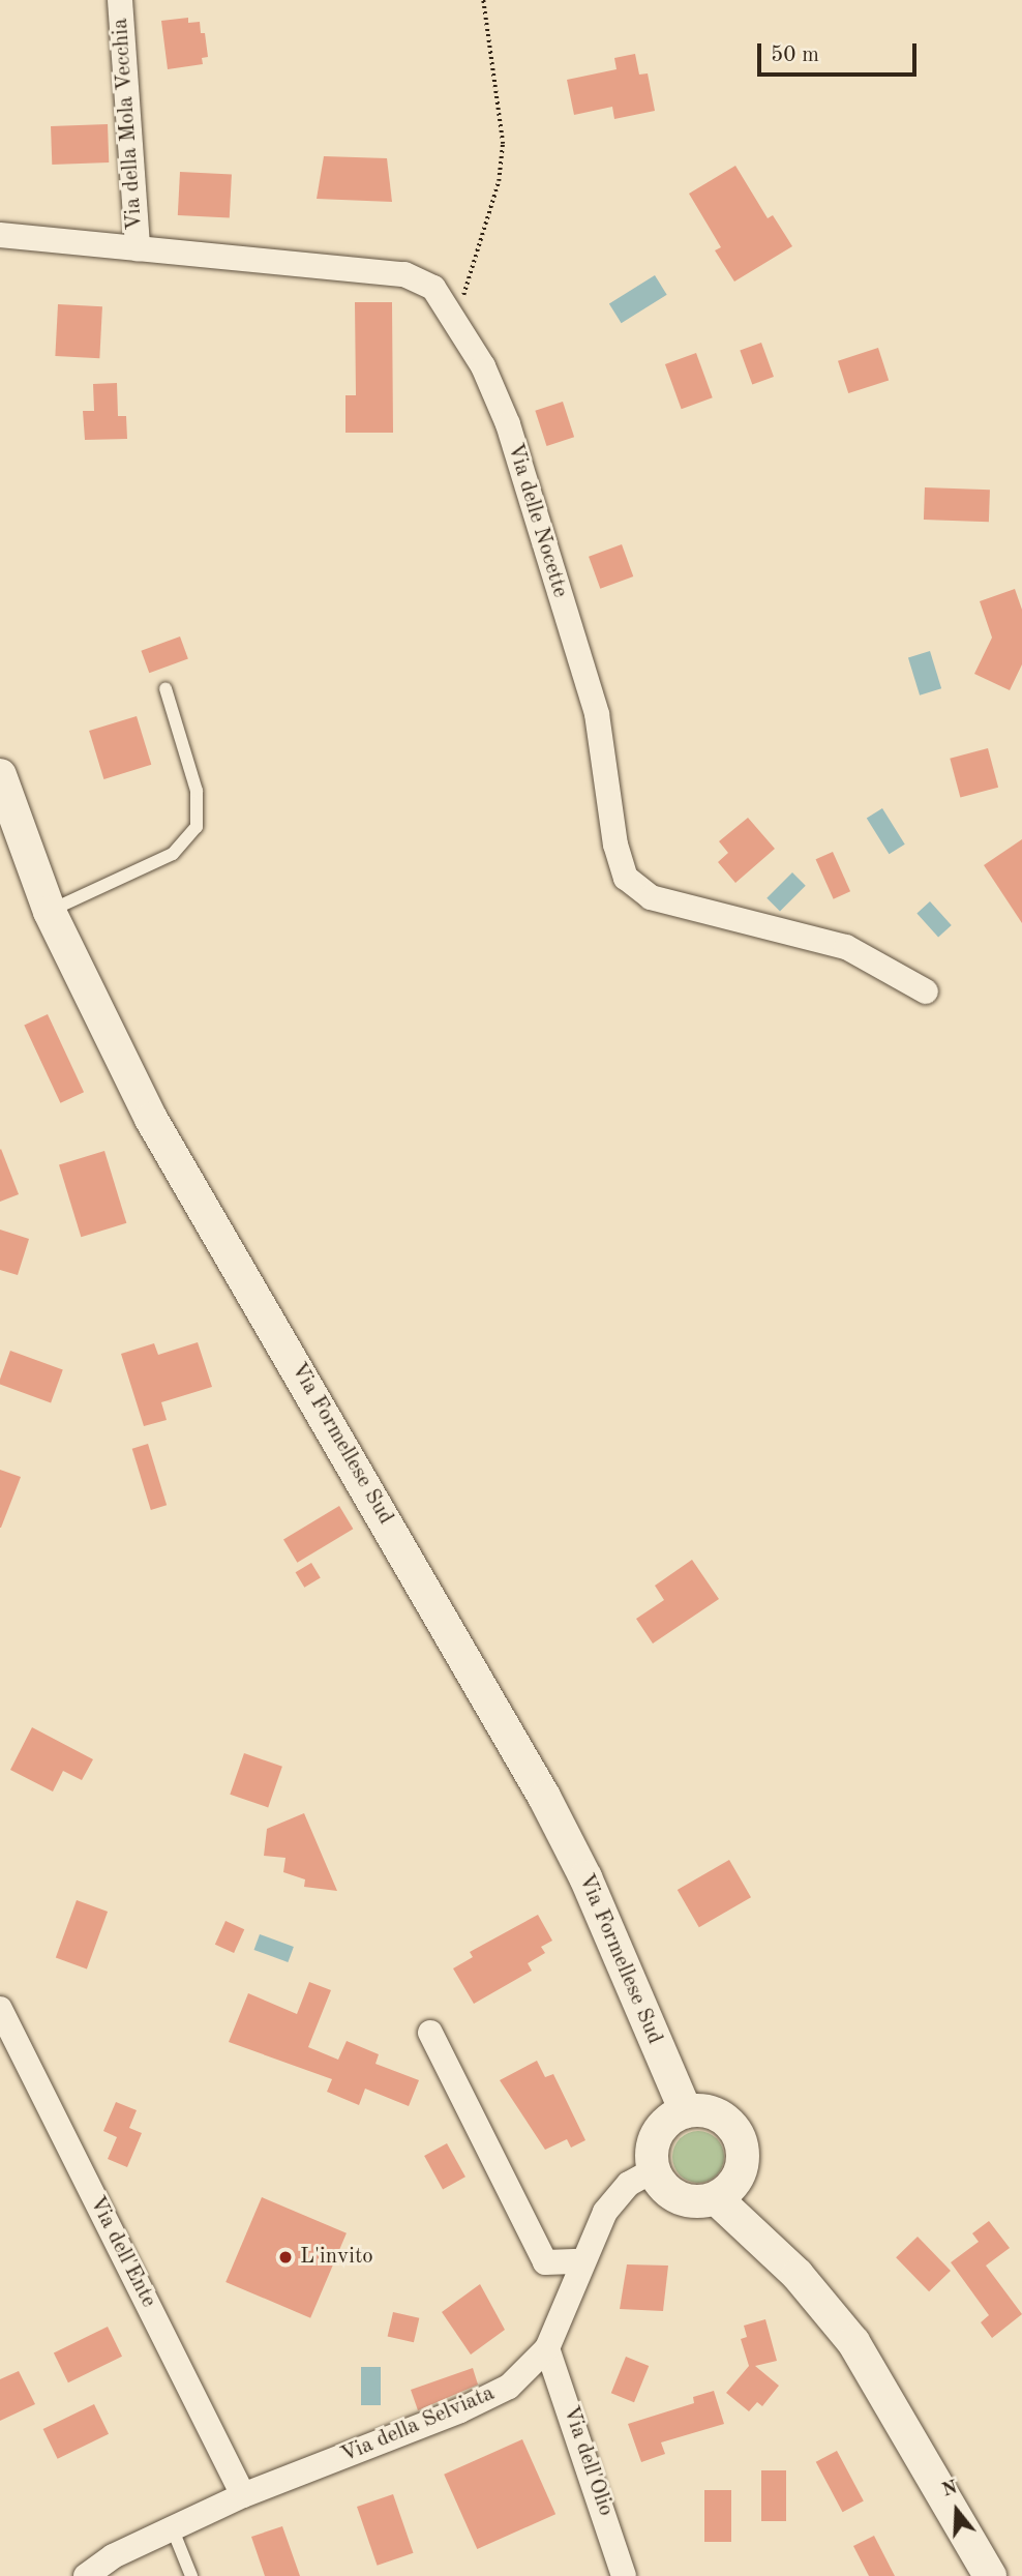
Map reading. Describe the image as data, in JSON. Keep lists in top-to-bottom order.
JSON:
{
  "streets": {
    "street": [
      "Via della Mola Vecchia",
      "Via delle Nocette",
      "Via Formellese Sud",
      "Via dell'Ente",
      "Via della Selviata",
      "Via dell'Olio"
    ]
  },
  "crossings": [
    ["Via della Mola Vecchia", "Via delle Nocette"],
    ["Via Formellese Sud", "Via della Selviata"],
    ["Via dell'Ente", "Via della Selviata"],
    ["Via della Selviata", "Via dell'Olio"]
  ],
  "places": ["L'invito"],
  "scale_bar": "50 m",
  "north": "top"
}
